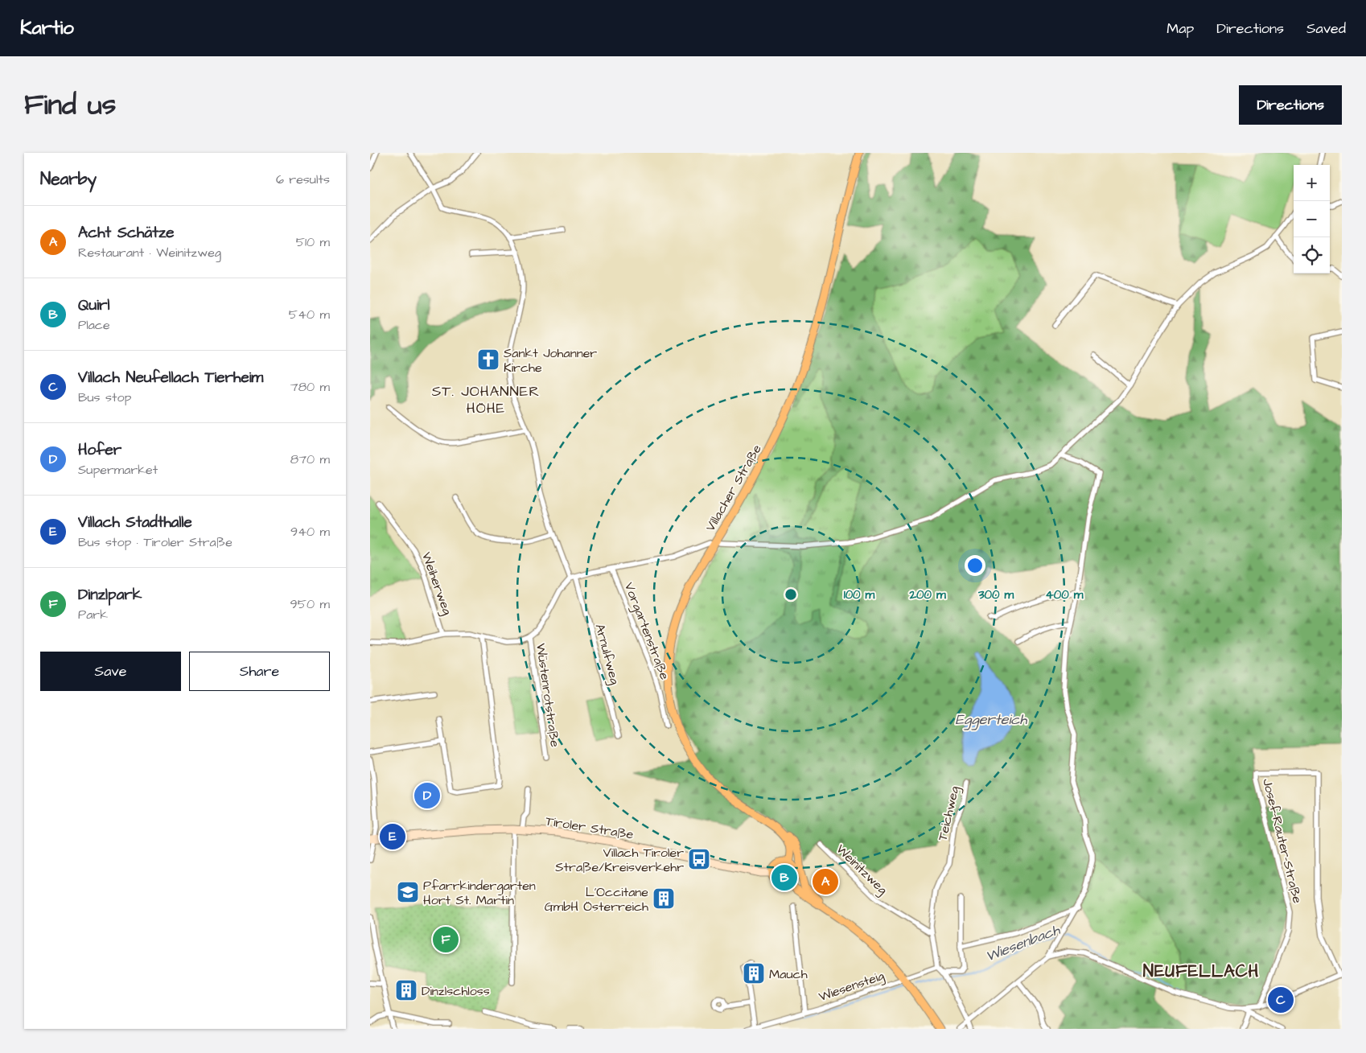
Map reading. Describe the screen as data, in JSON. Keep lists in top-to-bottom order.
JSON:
{
  "streets": {
    "main road": ["Villacher Straße", "Tiroler Straße"],
    "street": [
      "Weiherweg",
      "Vorgartenstraße",
      "Arnulfweg",
      "Wüstenrotstraße",
      "Teichweg",
      "Josef-Rauter-Straße",
      "Weinitzweg",
      "Wiesensteig"
    ]
  },
  "crossings": [
    ["Teichweg", "Weinitzweg"],
    ["Teichweg", "Wiesensteig"]
  ],
  "districts": ["ST. JOHANNER HÖHE", "NEUFELLACH"],
  "water": ["Eggerteich", "Wiesenbach"],
  "places": {
    "church": ["Sankt Johanner Kirche"],
    "bus stop": ["Villach Tiroler Straße/Kreisverkehr"],
    "school or university": ["Pfarrkindergarten Hort St. Martin"],
    "building": ["L'Occitane GmbH Österreich", "Mauch", "Dinzlschloss"]
  },
  "page": {
    "header": "Kartio",
    "nav": ["Map", "Directions", "Saved"],
    "title": "Find us",
    "buttons": [
      "Directions",
      ["Save", "Share"]
    ],
    "heading": ["Nearby", "6 results"],
    "map_buttons": ["+", "−"],
    "list": [
      {
        "mark": "A",
        "name": "Acht Schätze",
        "note": "Restaurant · Weinitzweg",
        "value": "510 m"
      },
      {
        "mark": "B",
        "name": "Quirl",
        "note": "Place",
        "value": "540 m"
      },
      {
        "mark": "C",
        "name": "Villach Neufellach Tierheim",
        "note": "Bus stop",
        "value": "780 m"
      },
      {
        "mark": "D",
        "name": "Hofer",
        "note": "Supermarket",
        "value": "870 m"
      },
      {
        "mark": "E",
        "name": "Villach Stadthalle",
        "note": "Bus stop · Tiroler Straße",
        "value": "940 m"
      },
      {
        "mark": "F",
        "name": "Dinzlpark",
        "note": "Park",
        "value": "950 m"
      }
    ],
    "pins": [
      "D",
      "E",
      "B",
      "A",
      "F",
      "C"
    ]
  },
  "rings": [
    "100 m",
    "200 m",
    "300 m",
    "400 m"
  ]
}
